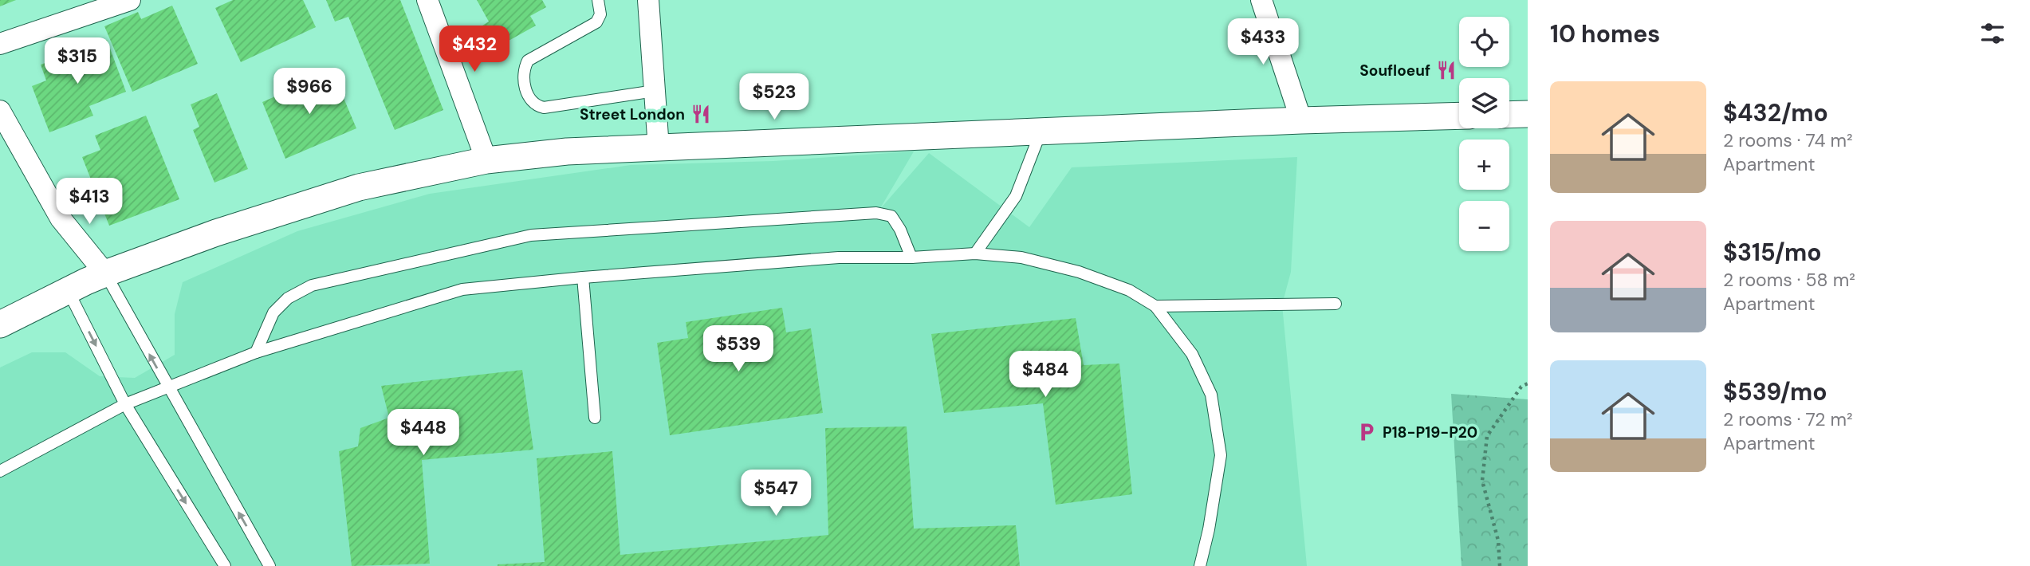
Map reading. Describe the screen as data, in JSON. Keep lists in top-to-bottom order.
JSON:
{
  "places": {
    "restaurant": ["Soufloeuf", "Street London"],
    "parking": ["P18-P19-P20"]
  },
  "page": {
    "heading": "10 homes",
    "map_buttons": ["+", "−"],
    "price": [
      "$433",
      "$432",
      "$315",
      "$966",
      "$523",
      "$413",
      "$539",
      "$484",
      "$448",
      "$547"
    ],
    "list": [
      {
        "name": "$432/mo",
        "note": "2 rooms · 74 m² · Apartment"
      },
      {
        "name": "$315/mo",
        "note": "2 rooms · 58 m² · Apartment"
      },
      {
        "name": "$539/mo",
        "note": "2 rooms · 72 m² · Apartment"
      }
    ]
  }
}
